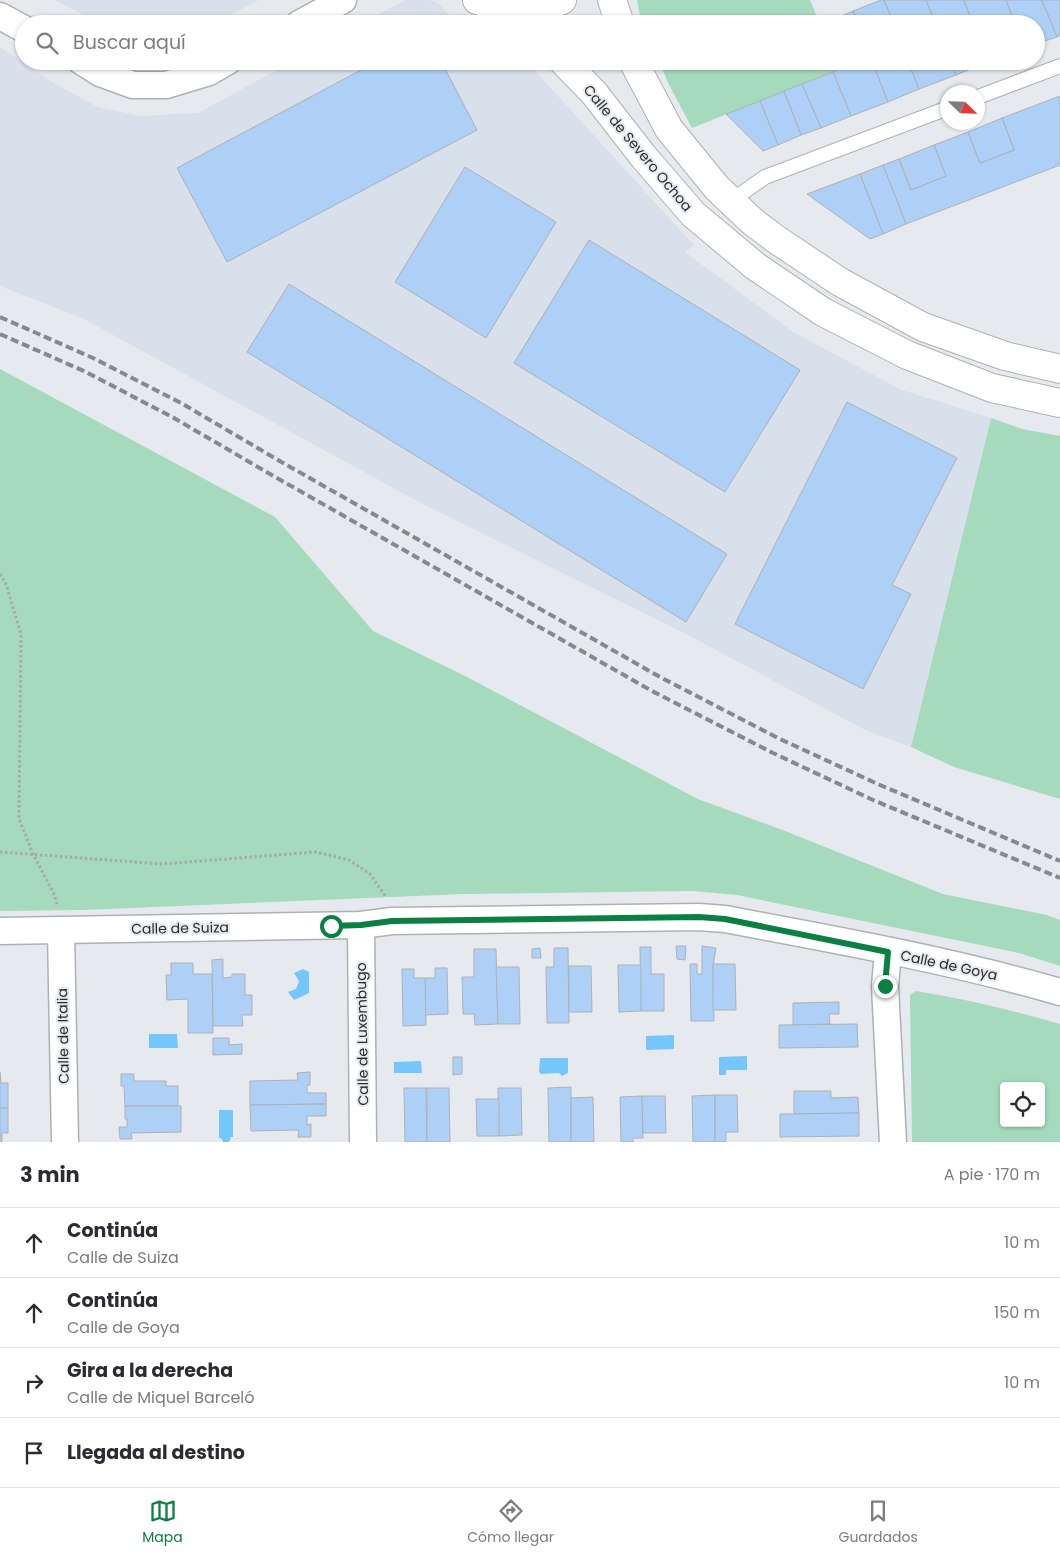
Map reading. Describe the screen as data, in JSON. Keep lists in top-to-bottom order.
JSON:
{
  "streets": {
    "street": [
      "Calle de Severo Ochoa",
      "Calle de Suiza",
      "Calle de Goya",
      "Calle de Luxembugo",
      "Calle de Italia"
    ]
  },
  "crossings": [
    ["Calle de Suiza", "Calle de Goya"],
    ["Calle de Suiza", "Calle de Luxembugo"],
    ["Calle de Suiza", "Calle de Italia"],
    ["Calle de Goya", "Calle de Luxembugo"]
  ],
  "north": "bottom right",
  "page": {
    "search": "Buscar aquí",
    "heading": ["3 min", "A pie · 170 m"],
    "list": [
      ["Continúa", "Calle de Suiza", "10 m"],
      ["Continúa", "Calle de Goya", "150 m"],
      ["Gira a la derecha", "Calle de Miquel Barceló", "10 m"],
      "Llegada al destino"
    ],
    "nav": ["Mapa", "Cómo llegar", "Guardados"]
  }
}
